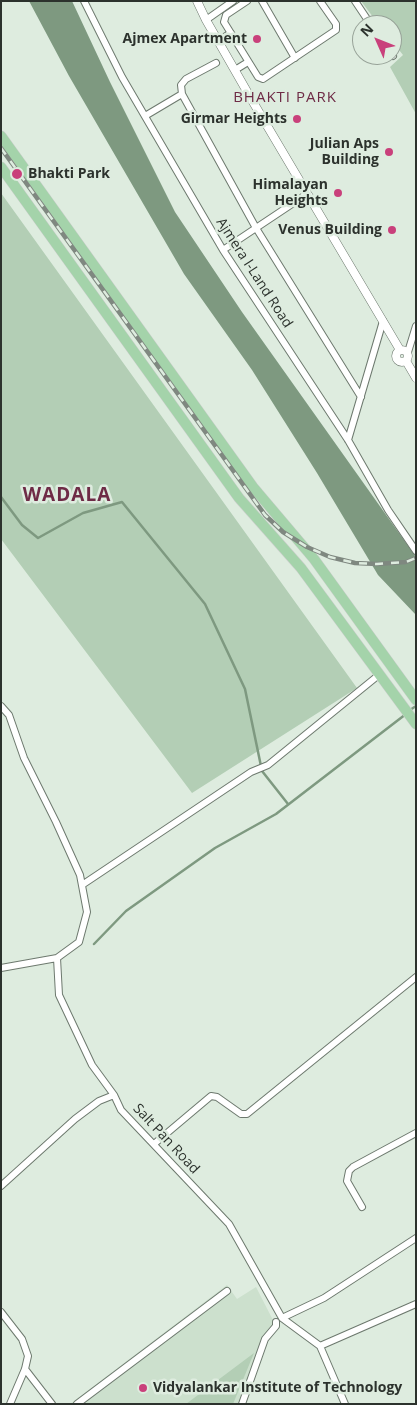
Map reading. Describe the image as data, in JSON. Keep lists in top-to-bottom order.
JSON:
{
  "streets": {
    "street": ["Ajmera l-Land Road", "Salt Pan Road"]
  },
  "districts": ["BHAKTI PARK", "WADALA"],
  "places": [
    "Ajmex Apartment",
    "Girmar Heights",
    "Julian Aps Building",
    "Bhakti Park",
    "Himalayan Heights",
    "Venus Building",
    "Vidyalankar Institute of Technology"
  ],
  "north": "top left"
}
